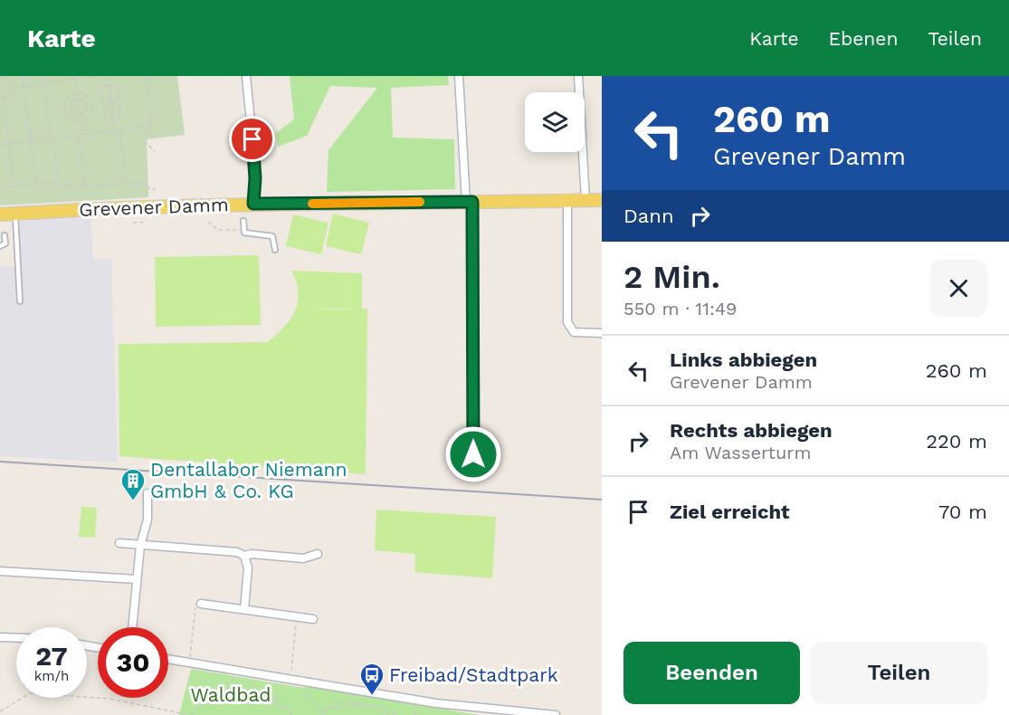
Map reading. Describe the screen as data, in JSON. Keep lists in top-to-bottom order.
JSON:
{
  "streets": {
    "main road": ["Grevener Damm"]
  },
  "parks": ["Waldbad"],
  "places": {
    "building": ["Dentallabor Niemann GmbH & Co. KG"],
    "bus stop": ["Freibad/Stadtpark"]
  },
  "page": {
    "header": "Karte",
    "nav": ["Karte", "Ebenen", "Teilen"],
    "turn": ["260 m", "Grevener Damm"],
    "then": "Dann",
    "heading": ["2 Min.", "550 m · 11:49"],
    "list": [
      {
        "name": "Links abbiegen",
        "note": "Grevener Damm",
        "value": "260 m"
      },
      {
        "name": "Rechts abbiegen",
        "note": "Am Wasserturm",
        "value": "220 m"
      },
      {
        "name": "Ziel erreicht",
        "value": "70 m"
      }
    ],
    "speed": "27 km/h",
    "limit": "30",
    "buttons": ["Beenden", "Teilen"]
  }
}
